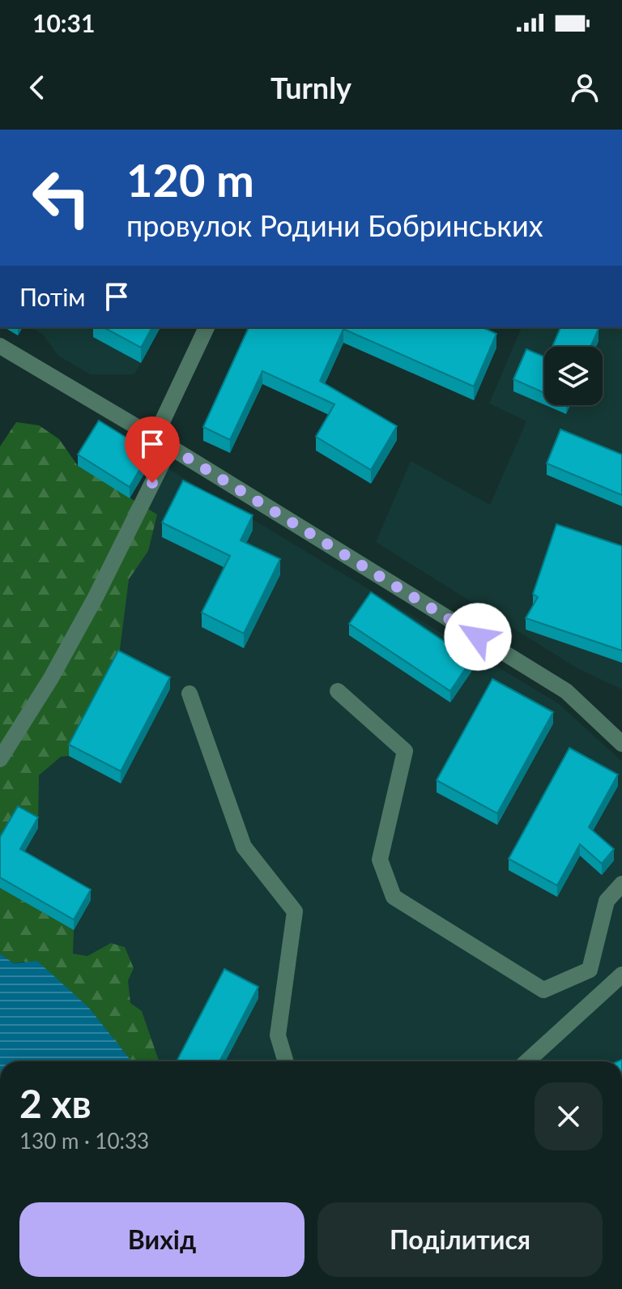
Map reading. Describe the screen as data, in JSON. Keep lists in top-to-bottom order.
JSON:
{
  "page": {
    "status": "10:31",
    "header": "Turnly",
    "turn": ["120 m", "провулок Родини Бобринських"],
    "then": "Потім",
    "heading": ["2 хв", "130 m · 10:33"],
    "buttons": ["Вихід", "Поділитися"]
  }
}
